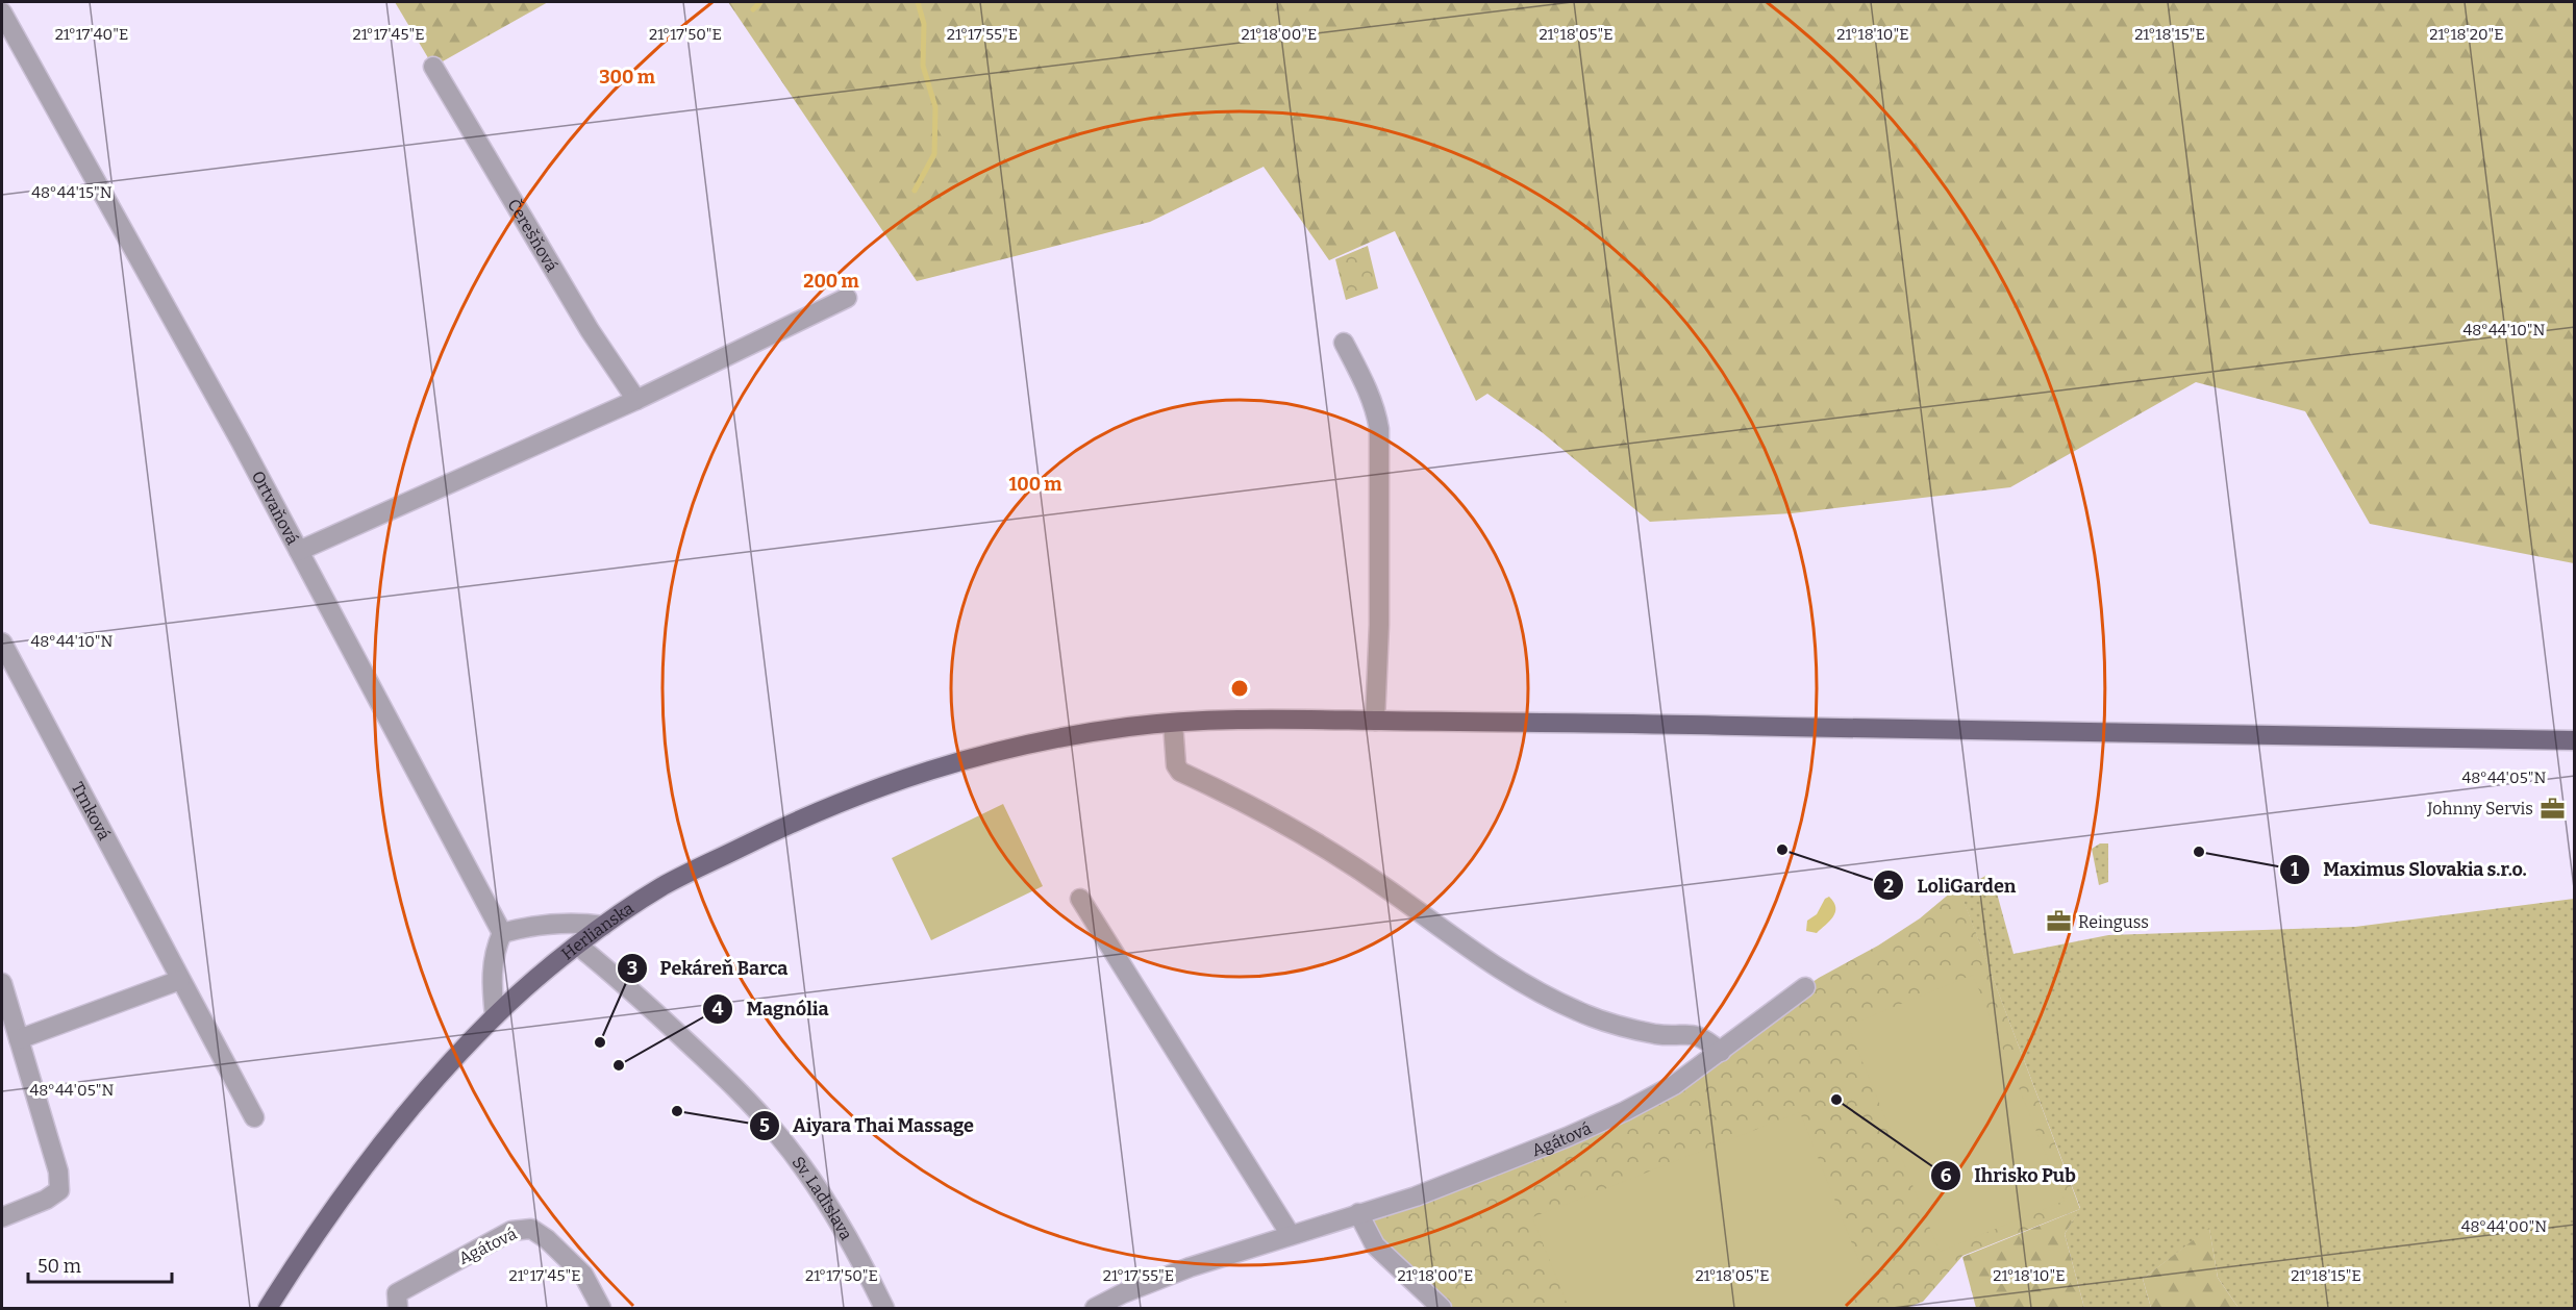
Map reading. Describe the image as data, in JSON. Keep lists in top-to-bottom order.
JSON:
{
  "streets": {
    "main road": ["Herlianska"],
    "street": [
      "Čerešňová",
      "Ortvaňová",
      "Trnková",
      "Agátová",
      "Sv. Ladislava"
    ]
  },
  "crossings": [
    ["Herlianska", "Sv. Ladislava"]
  ],
  "places": {
    "office": ["Johnny Servis", "Reinguss"],
    "other": [
      "LoliGarden",
      "Maximus Slovakia s.r.o.",
      "Pekáreň Barca",
      "Magnólia",
      "Ihrisko Pub",
      "Aiyara Thai Massage"
    ]
  },
  "scale_bar": "50 m",
  "coordinates": [
    "21°17'40\"E",
    "21°17'45\"E",
    "21°17'50\"E",
    "21°17'55\"E",
    "21°18'00\"E",
    "21°18'05\"E",
    "21°18'10\"E",
    "21°18'15\"E",
    "21°18'20\"E",
    "48°44'15\"N",
    "48°44'10\"N",
    "48°44'05\"N",
    "48°44'00\"N"
  ],
  "rings": ["300 m", "200 m", "100 m"]
}
